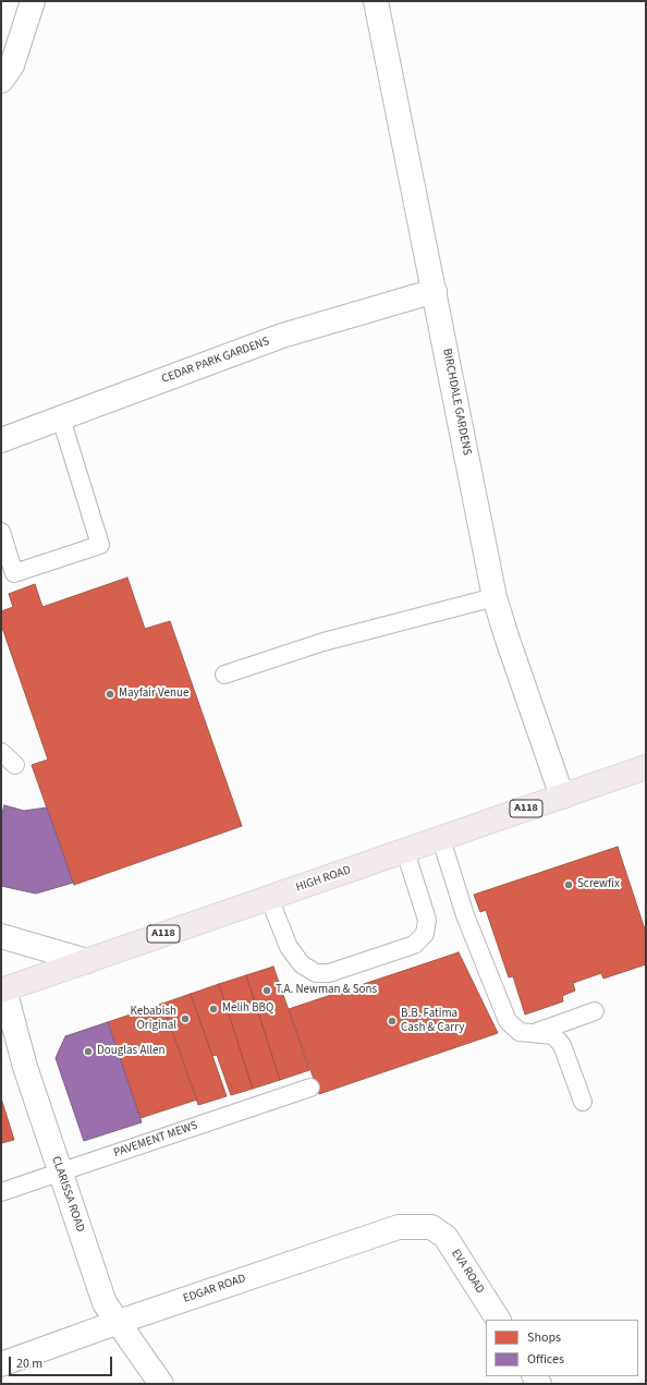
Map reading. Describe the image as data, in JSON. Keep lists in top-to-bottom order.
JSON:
{
  "streets": {
    "main road": ["A118", "HIGH ROAD"],
    "street": [
      "CEDAR PARK GARDENS",
      "BIRCHDALE GARDENS",
      "CLARISSA ROAD",
      "EVA ROAD",
      "EDGAR ROAD"
    ],
    "lane": ["PAVEMENT MEWS"]
  },
  "crossings": [
    ["CEDAR PARK GARDENS", "BIRCHDALE GARDENS"],
    ["BIRCHDALE GARDENS", "HIGH ROAD"],
    ["HIGH ROAD", "CLARISSA ROAD"],
    ["PAVEMENT MEWS", "CLARISSA ROAD"],
    ["CLARISSA ROAD", "EDGAR ROAD"],
    ["EVA ROAD", "EDGAR ROAD"]
  ],
  "places": [
    "Mayfair Venue",
    "Screwfix",
    "T.A. Newman & Sons",
    "Melih BBQ",
    "Kebabish Original",
    "B.B. Fatima Cash & Carry",
    "Douglas Allen"
  ],
  "legend": ["Shops", "Offices"],
  "scale_bar": "20 m"
}
